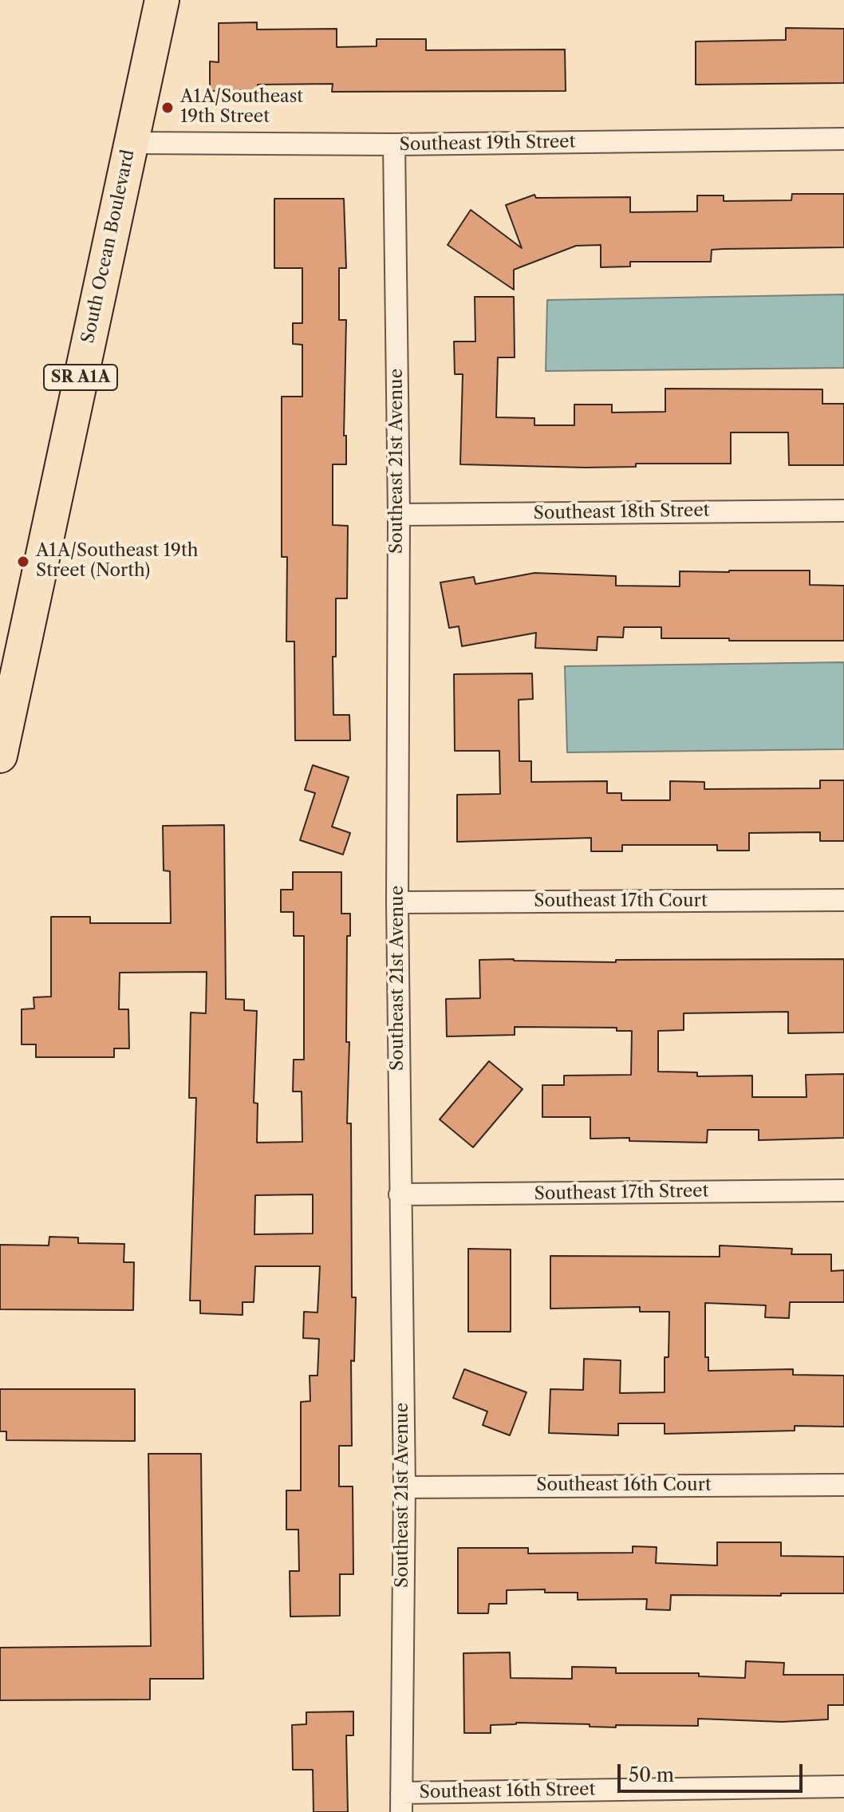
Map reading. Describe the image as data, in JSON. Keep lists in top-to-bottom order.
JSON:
{
  "streets": {
    "main road": ["South Ocean Boulevard", "SR A1A"],
    "street": [
      "Southeast 19th Street",
      "Southeast 21st Avenue",
      "Southeast 18th Street",
      "Southeast 17th Court",
      "Southeast 17th Street",
      "Southeast 16th Court",
      "Southeast 16th Street"
    ]
  },
  "crossings": [
    ["Southeast 19th Street", "South Ocean Boulevard"],
    ["Southeast 19th Street", "Southeast 21st Avenue"],
    ["Southeast 21st Avenue", "Southeast 18th Street"],
    ["Southeast 21st Avenue", "Southeast 17th Court"],
    ["Southeast 21st Avenue", "Southeast 17th Street"],
    ["Southeast 21st Avenue", "Southeast 16th Court"],
    ["Southeast 21st Avenue", "Southeast 16th Street"]
  ],
  "places": ["A1A/Southeast 19th Street", "A1A/Southeast 19th Street (North)"],
  "scale_bar": "50 m"
}
